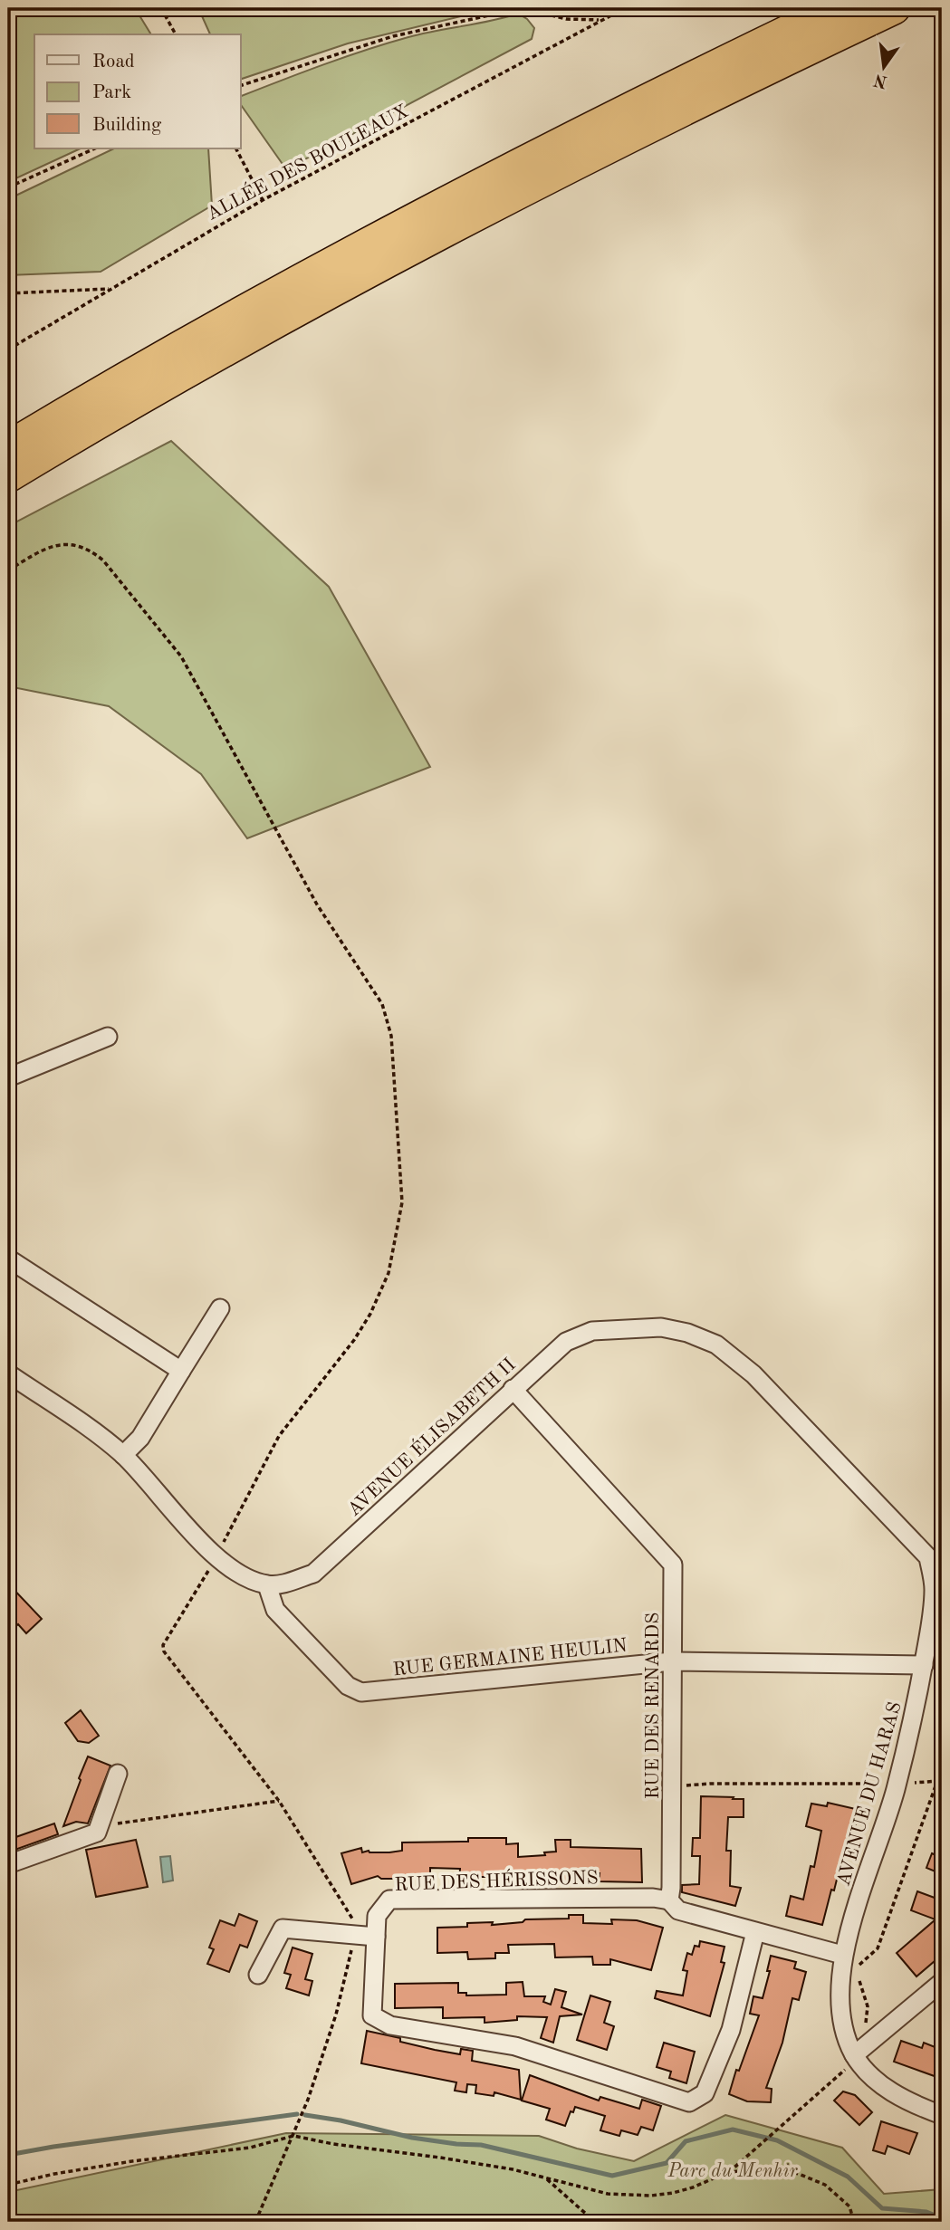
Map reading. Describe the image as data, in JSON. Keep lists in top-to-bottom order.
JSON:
{
  "streets": {
    "street": [
      "AVENUE ÉLISABETH II",
      "RUE GERMAINE HEULIN",
      "RUE DES RENARDS",
      "AVENUE DU HARAS",
      "RUE DES HÉRISSONS"
    ],
    "path": ["ALLÉE DES BOULEAUX"]
  },
  "crossings": [
    ["AVENUE ÉLISABETH II", "RUE GERMAINE HEULIN"],
    ["AVENUE ÉLISABETH II", "RUE DES RENARDS"],
    ["AVENUE ÉLISABETH II", "AVENUE DU HARAS"],
    ["RUE GERMAINE HEULIN", "RUE DES RENARDS"],
    ["RUE GERMAINE HEULIN", "AVENUE DU HARAS"],
    ["RUE DES RENARDS", "RUE DES HÉRISSONS"]
  ],
  "parks": ["Parc du Menhir"],
  "legend": ["Road", "Park", "Building"],
  "north": "bottom"
}
